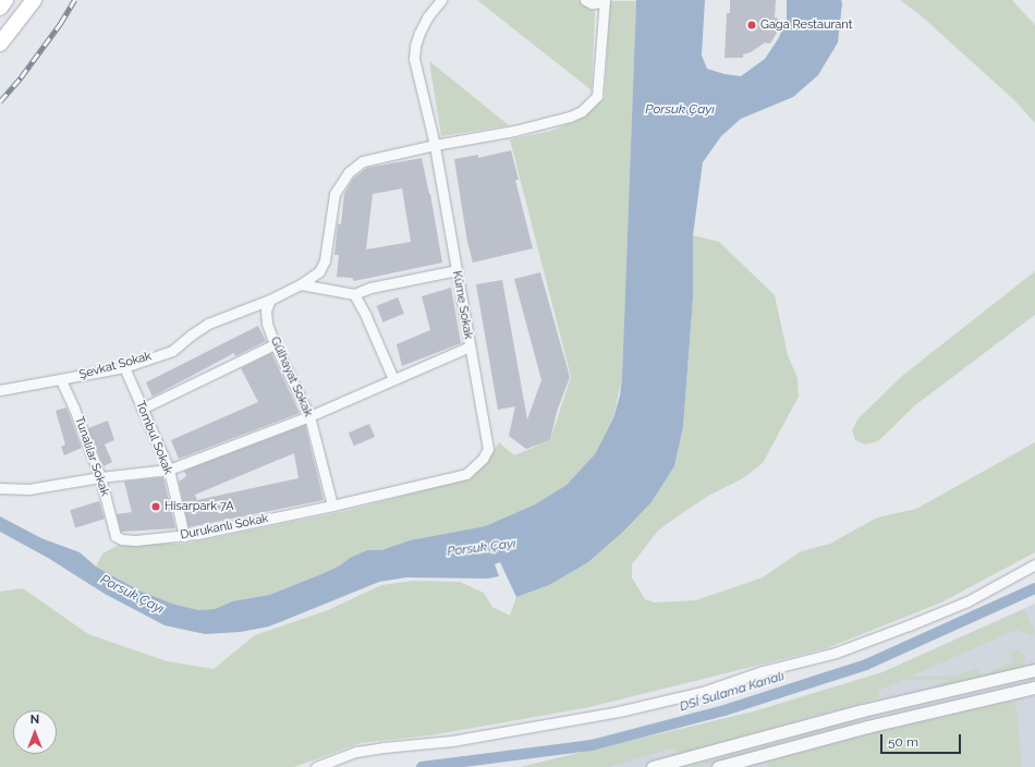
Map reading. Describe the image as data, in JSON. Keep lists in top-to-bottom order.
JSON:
{
  "streets": {
    "street": [
      "Küme Sokak",
      "Şevkat Sokak",
      "Gülhayat Sokak",
      "Tombul Sokak",
      "Tunalılar Sokak",
      "Durukanlı Sokak"
    ]
  },
  "crossings": [
    ["Küme Sokak", "Şevkat Sokak"],
    ["Küme Sokak", "Gülhayat Sokak"],
    ["Küme Sokak", "Durukanlı Sokak"],
    ["Şevkat Sokak", "Gülhayat Sokak"],
    ["Şevkat Sokak", "Tombul Sokak"],
    ["Şevkat Sokak", "Tunalılar Sokak"],
    ["Gülhayat Sokak", "Durukanlı Sokak"],
    ["Tombul Sokak", "Durukanlı Sokak"],
    ["Tunalılar Sokak", "Durukanlı Sokak"]
  ],
  "water": ["Porsuk Çayı", "DSİ Sulama Kanalı"],
  "places": ["Gaga Restaurant", "Hisarpark 7A"],
  "scale_bar": "50 m",
  "north": "top"
}
